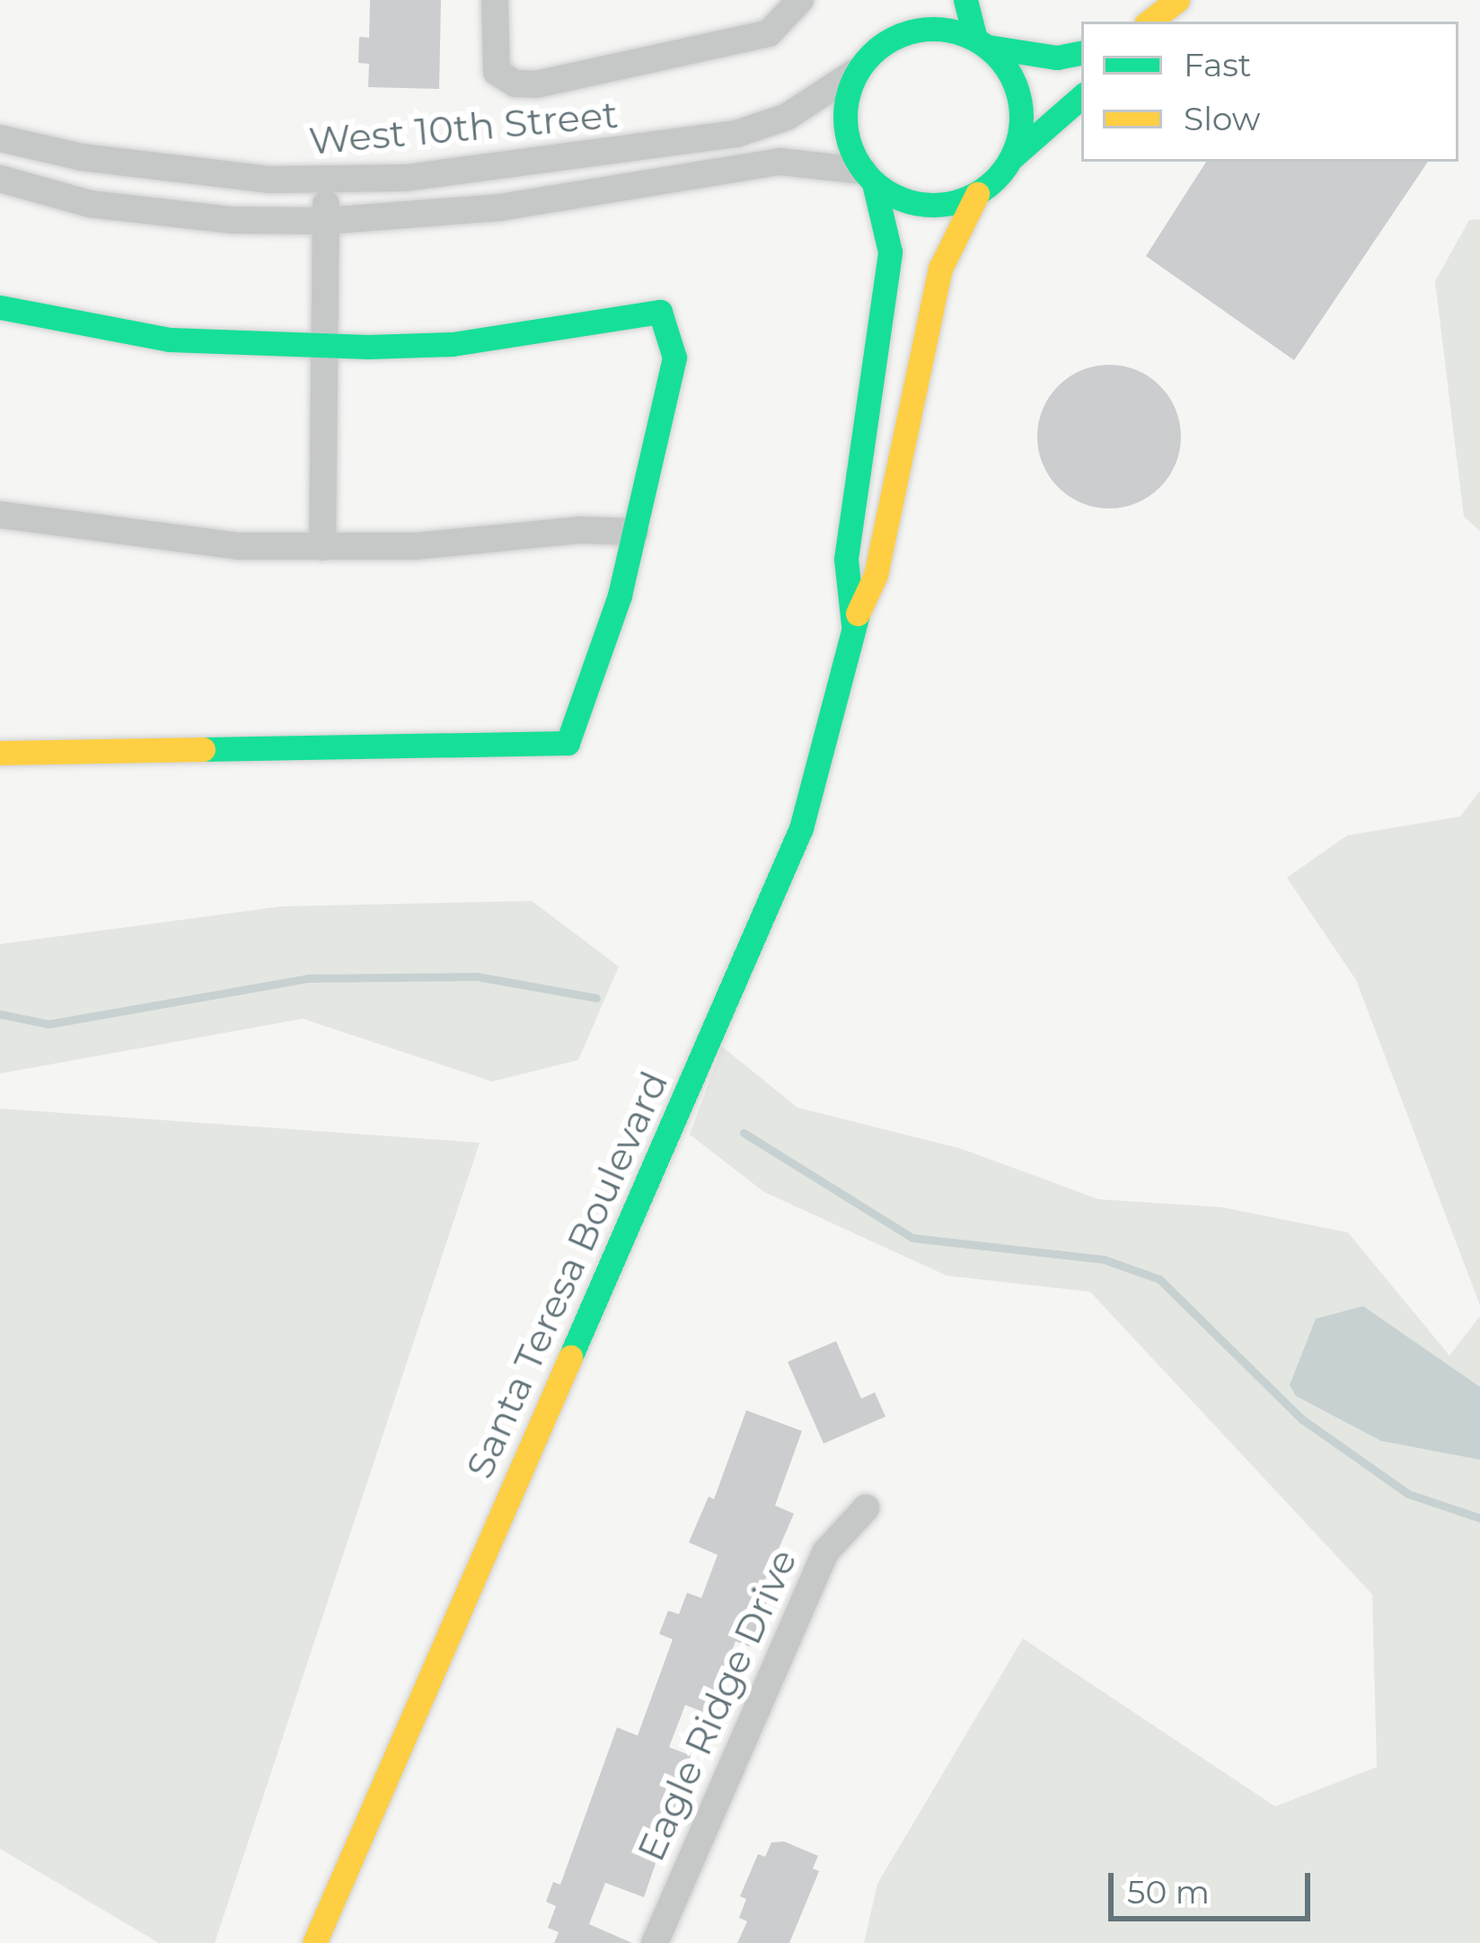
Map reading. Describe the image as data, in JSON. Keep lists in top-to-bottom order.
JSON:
{
  "streets": {
    "main road": ["Santa Teresa Boulevard"],
    "street": ["West 10th Street", "Eagle Ridge Drive"]
  },
  "crossings": [
    ["West 10th Street", "Santa Teresa Boulevard"]
  ],
  "legend": ["Fast", "Slow"],
  "scale_bar": "50 m"
}
